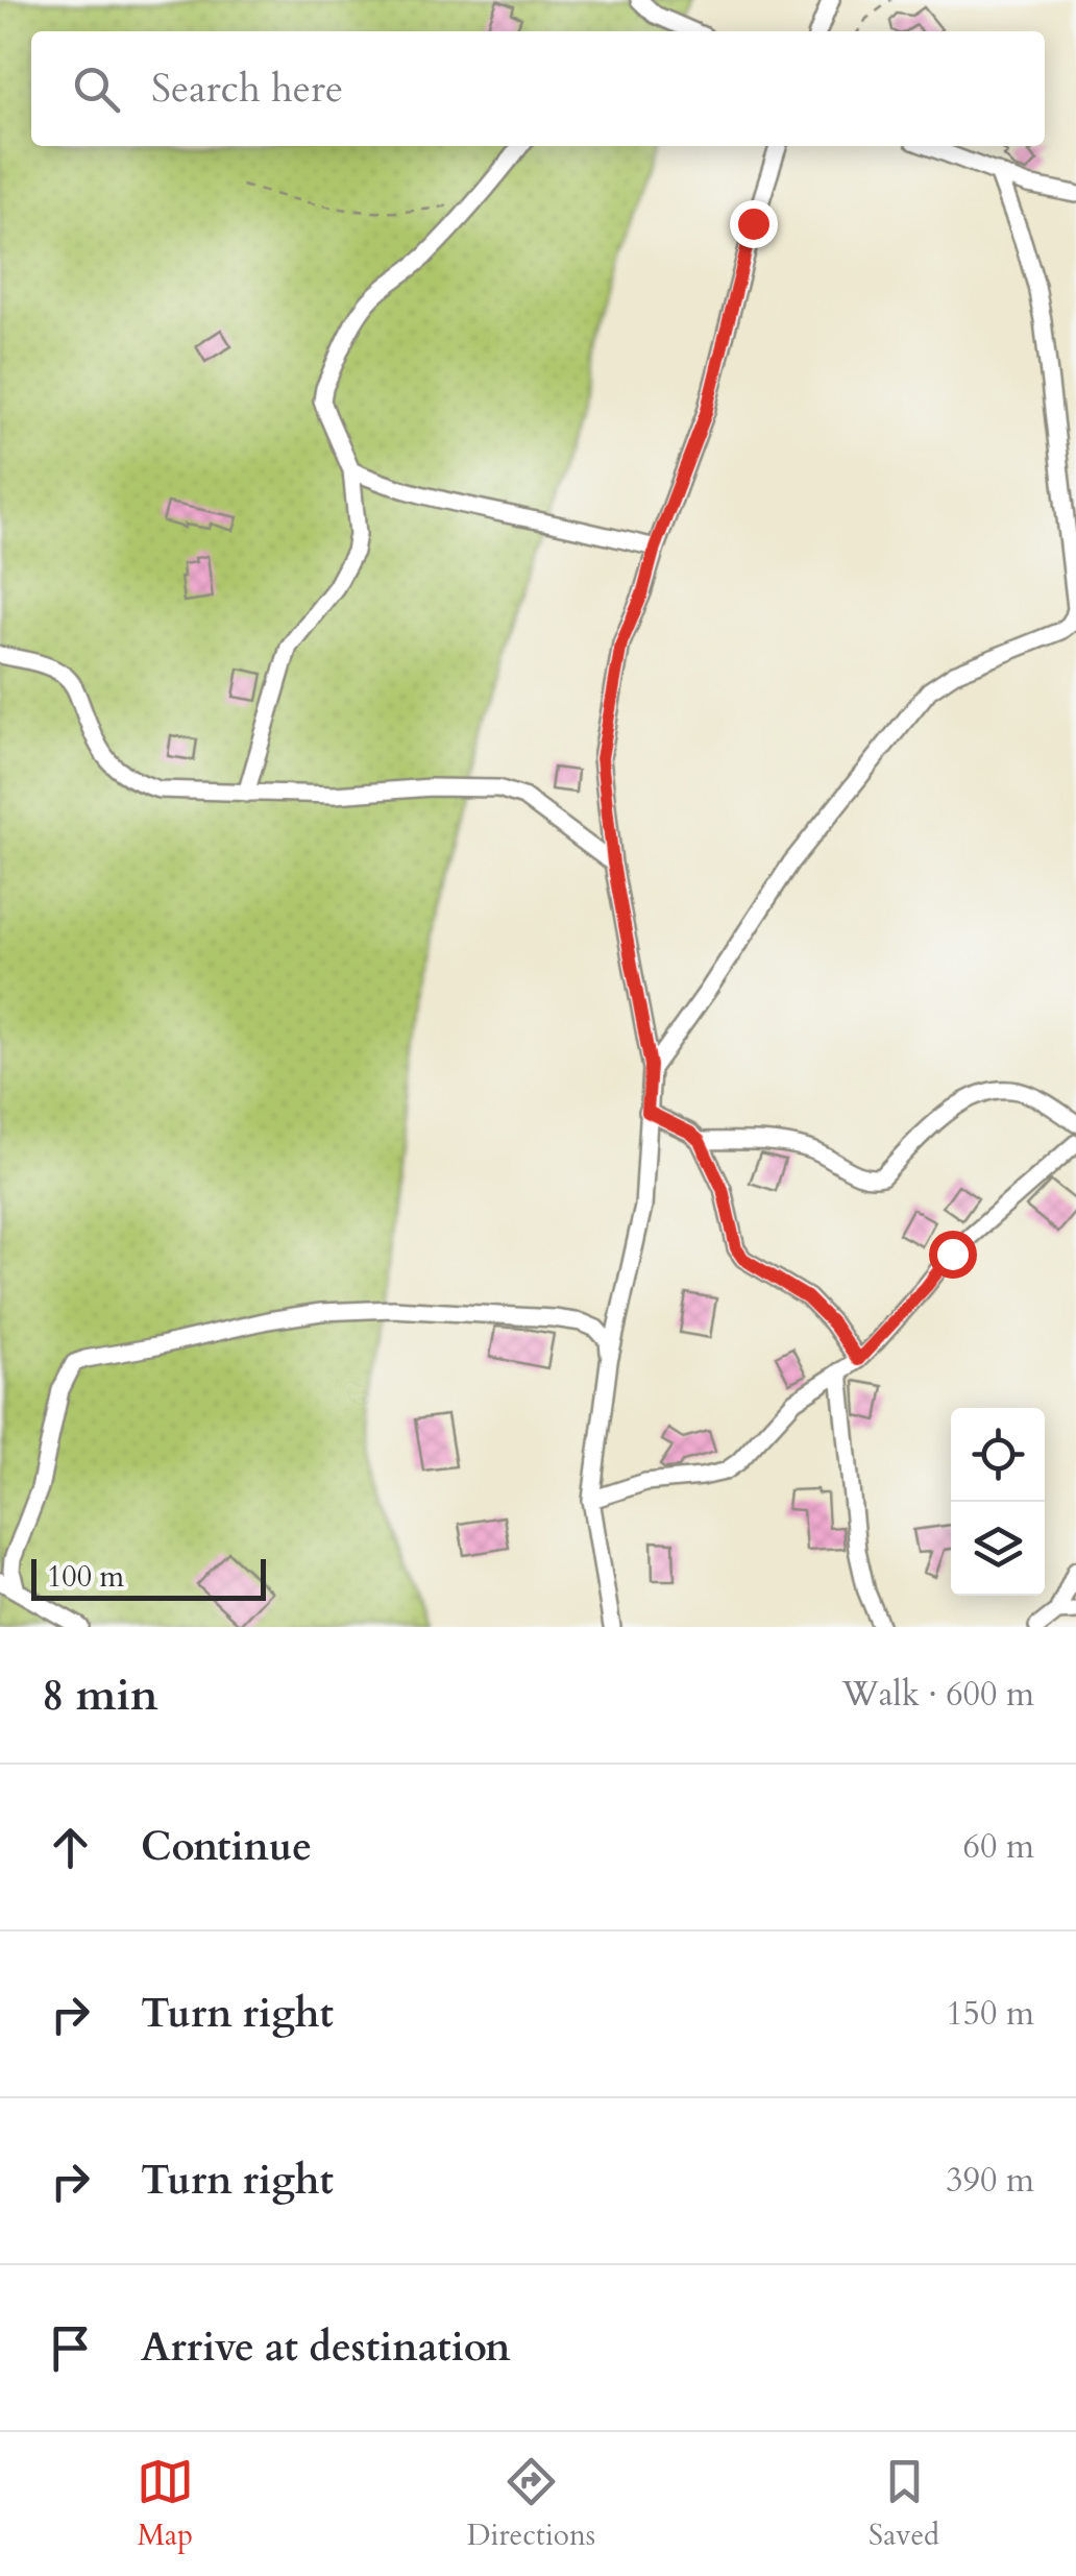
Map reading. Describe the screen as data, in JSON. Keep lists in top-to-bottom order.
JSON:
{
  "scale_bar": "100 m",
  "page": {
    "search": "Search here",
    "scale": "100 m",
    "heading": ["8 min", "Walk · 600 m"],
    "list": [
      ["Continue", "60 m"],
      ["Turn right", "150 m"],
      ["Turn right", "390 m"],
      "Arrive at destination"
    ],
    "nav": ["Map", "Directions", "Saved"]
  }
}
